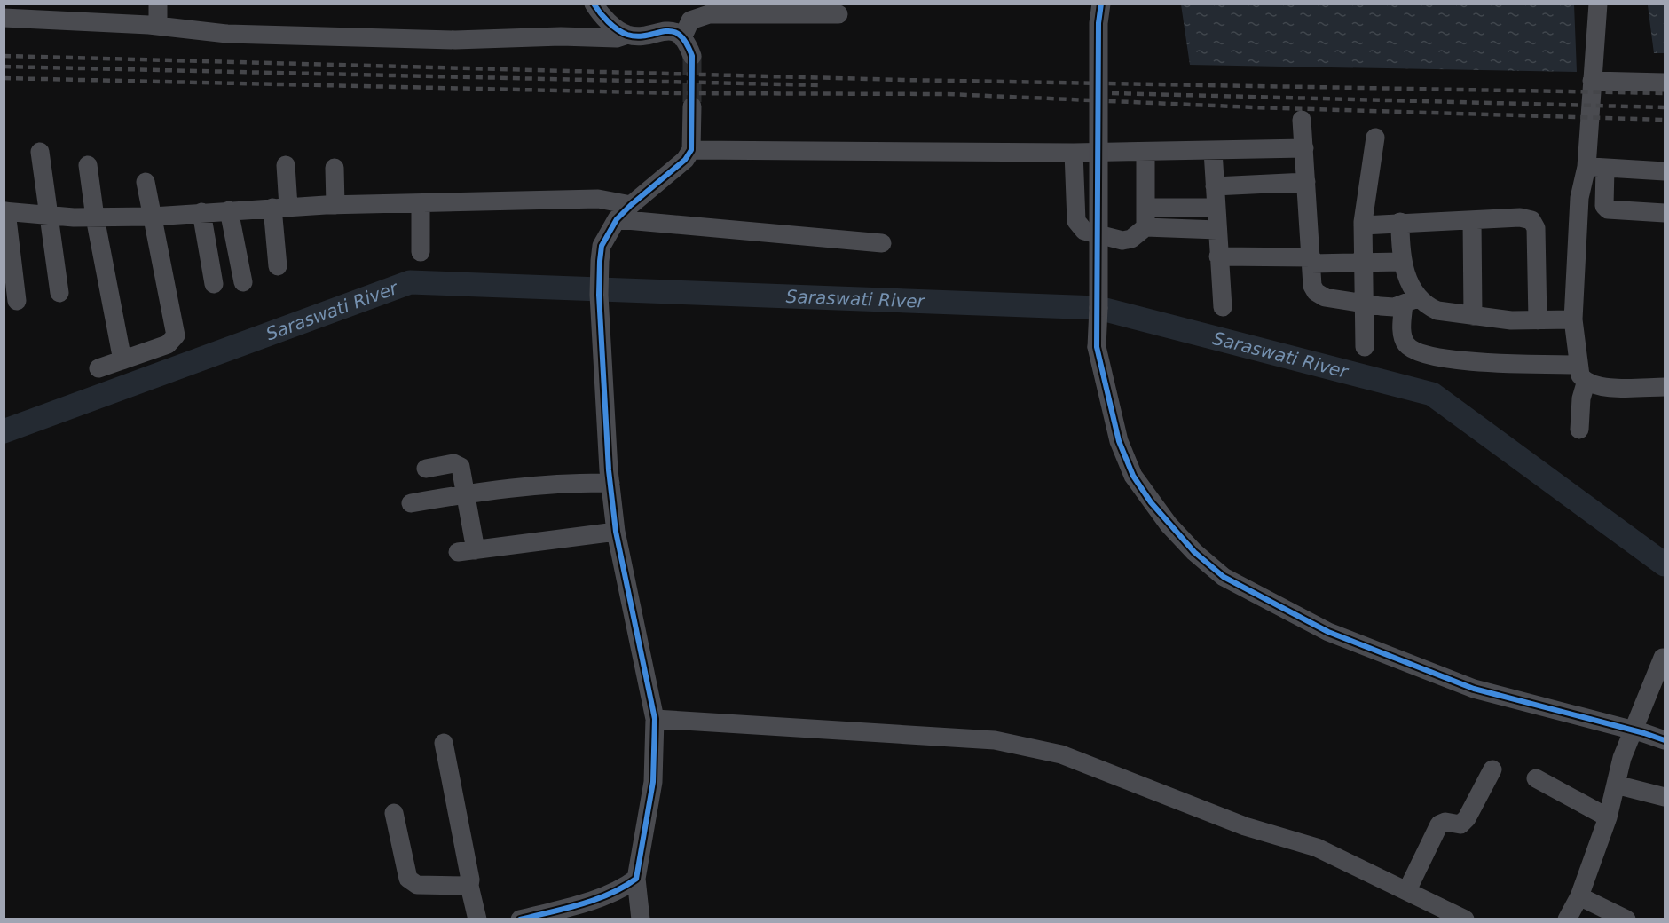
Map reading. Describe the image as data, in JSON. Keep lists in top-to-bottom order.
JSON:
{
  "water": ["Saraswati River"]
}
